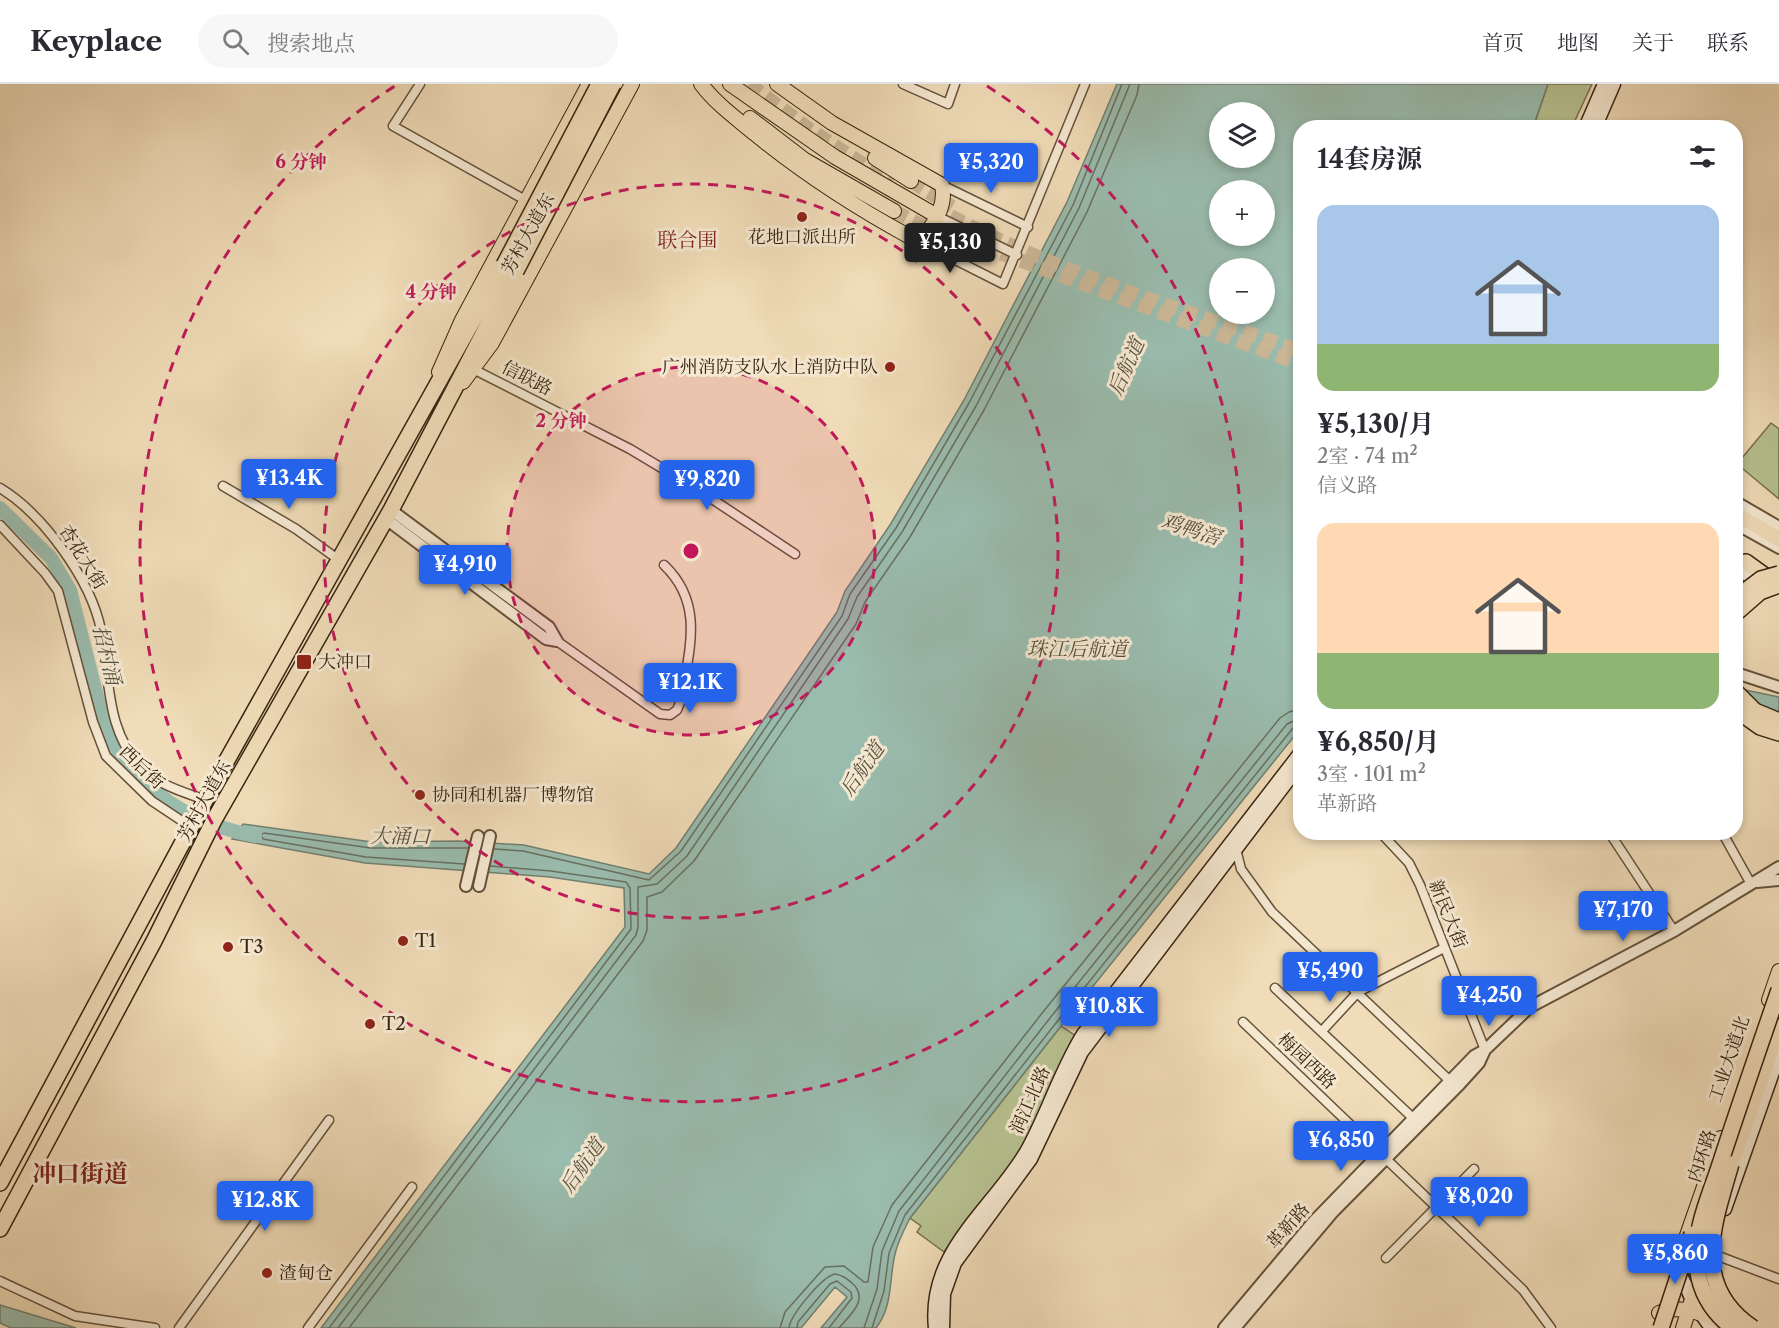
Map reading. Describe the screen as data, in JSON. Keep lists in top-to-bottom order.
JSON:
{
  "streets": {
    "highway": ["芳村大道东", "内环路"],
    "main road": ["工业大道北", "润江北路"],
    "street": [
      "信联路",
      "杏花大街",
      "西后街",
      "新民大街",
      "梅园西路",
      "革新路"
    ]
  },
  "crossings": [
    ["芳村大道东", "信联路"],
    ["芳村大道东", "杏花大街"],
    ["芳村大道东", "西后街"],
    ["杏花大街", "西后街"],
    ["新民大街", "革新路"],
    ["工业大道北", "内环路"],
    ["梅园西路", "革新路"]
  ],
  "districts": ["联合围", "冲口街道"],
  "water": [
    "后航道",
    "鸡鸭滘",
    "珠江后航道",
    "招村涌",
    "大涌口"
  ],
  "places": {
    "other": [
      "花地口派出所",
      "广州消防支队水上消防中队",
      "协同和机器厂博物馆",
      "T1",
      "T3",
      "T2",
      "渣甸仓"
    ],
    "transit": ["大冲口"]
  },
  "page": {
    "header": "Keyplace",
    "search": "搜索地点",
    "nav": [
      "首页",
      "地图",
      "关于",
      "联系"
    ],
    "map_buttons": ["+", "−"],
    "heading": "14套房源",
    "price": [
      "¥5,320",
      "¥5,130",
      "¥13.4K",
      "¥9,820",
      "¥4,910",
      "¥12.1K",
      "¥7,170",
      "¥5,490",
      "¥4,250",
      "¥10.8K",
      "¥6,850",
      "¥8,020",
      "¥12.8K",
      "¥5,860"
    ],
    "list": [
      {
        "name": "¥5,130/月",
        "note": "2室 · 74 m² · 信义路"
      },
      {
        "name": "¥6,850/月",
        "note": "3室 · 101 m² · 革新路"
      }
    ]
  },
  "rings": ["6 分钟", "4 分钟", "2 分钟"]
}
